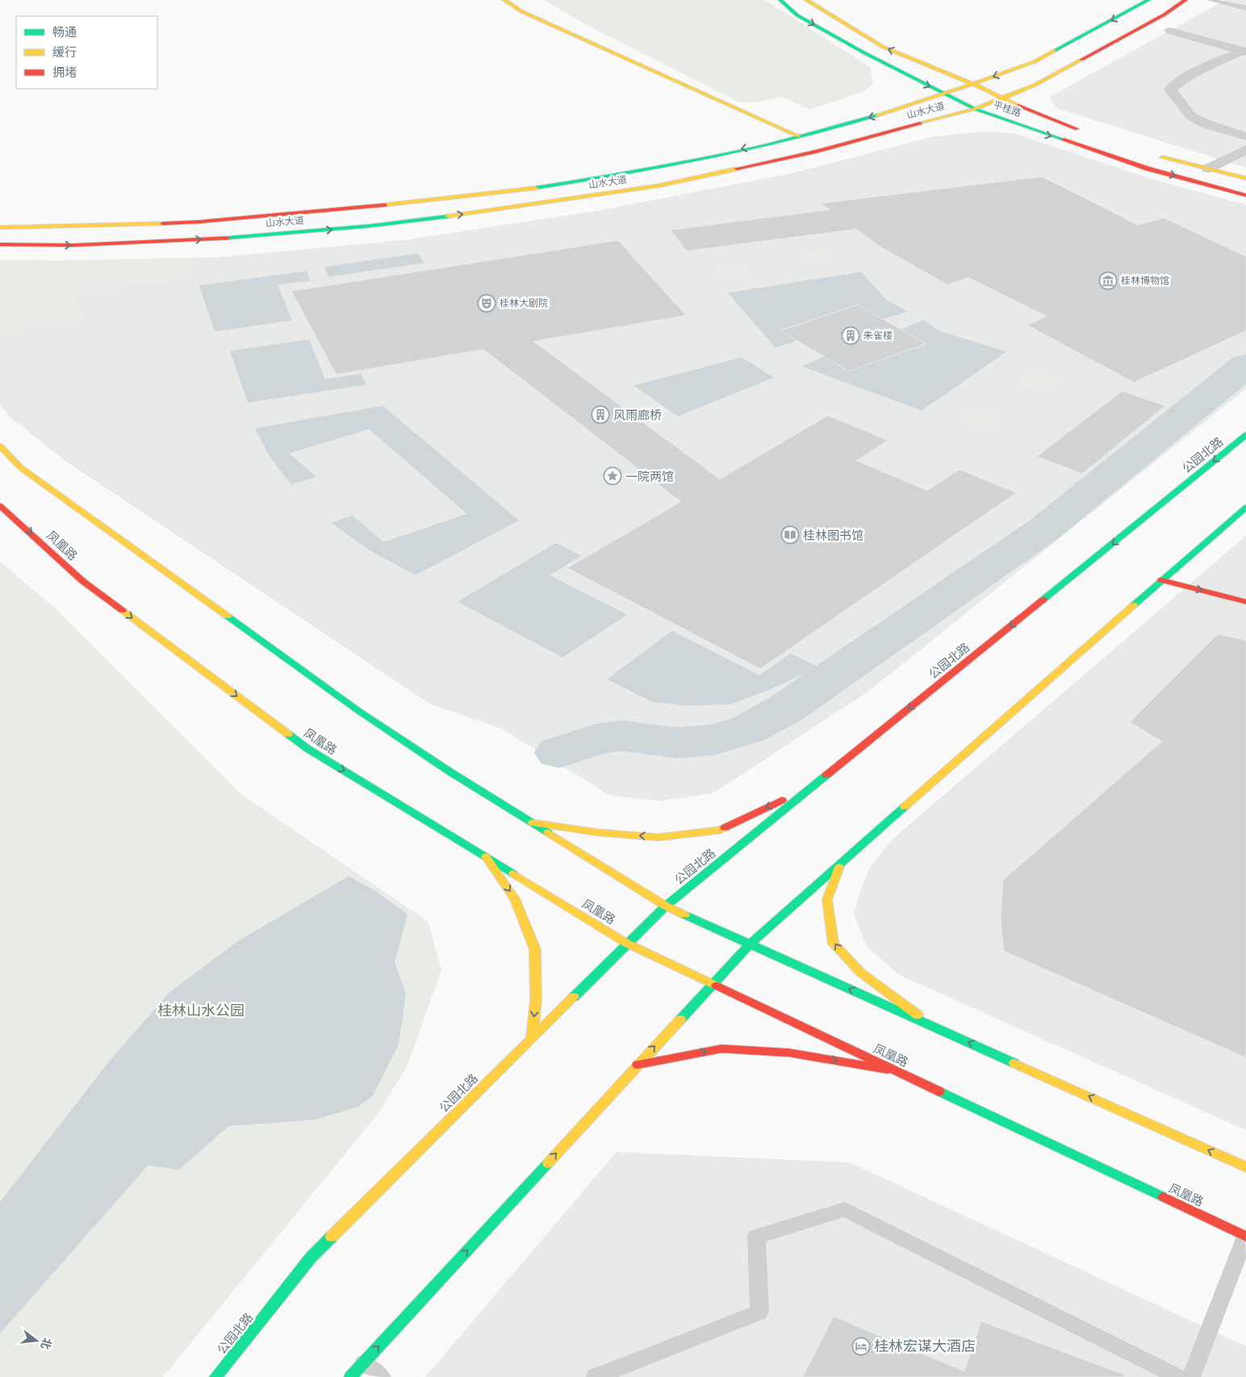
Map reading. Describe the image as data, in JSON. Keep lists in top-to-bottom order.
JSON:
{
  "streets": {
    "main road": [
      "平桂路",
      "山水大道",
      "公园北路",
      "凤凰路"
    ]
  },
  "crossings": [
    ["平桂路", "山水大道"],
    ["公园北路", "凤凰路"]
  ],
  "parks": ["桂林山水公园"],
  "places": {
    "museum": ["桂林博物馆"],
    "theatre": ["桂林大剧院"],
    "building": ["朱雀楼", "风雨廊桥"],
    "place": ["一院两馆"],
    "library": ["桂林图书馆"],
    "hotel": ["桂林宏谋大酒店"]
  },
  "legend": ["畅通", "缓行", "拥堵"],
  "north": "right"
}
